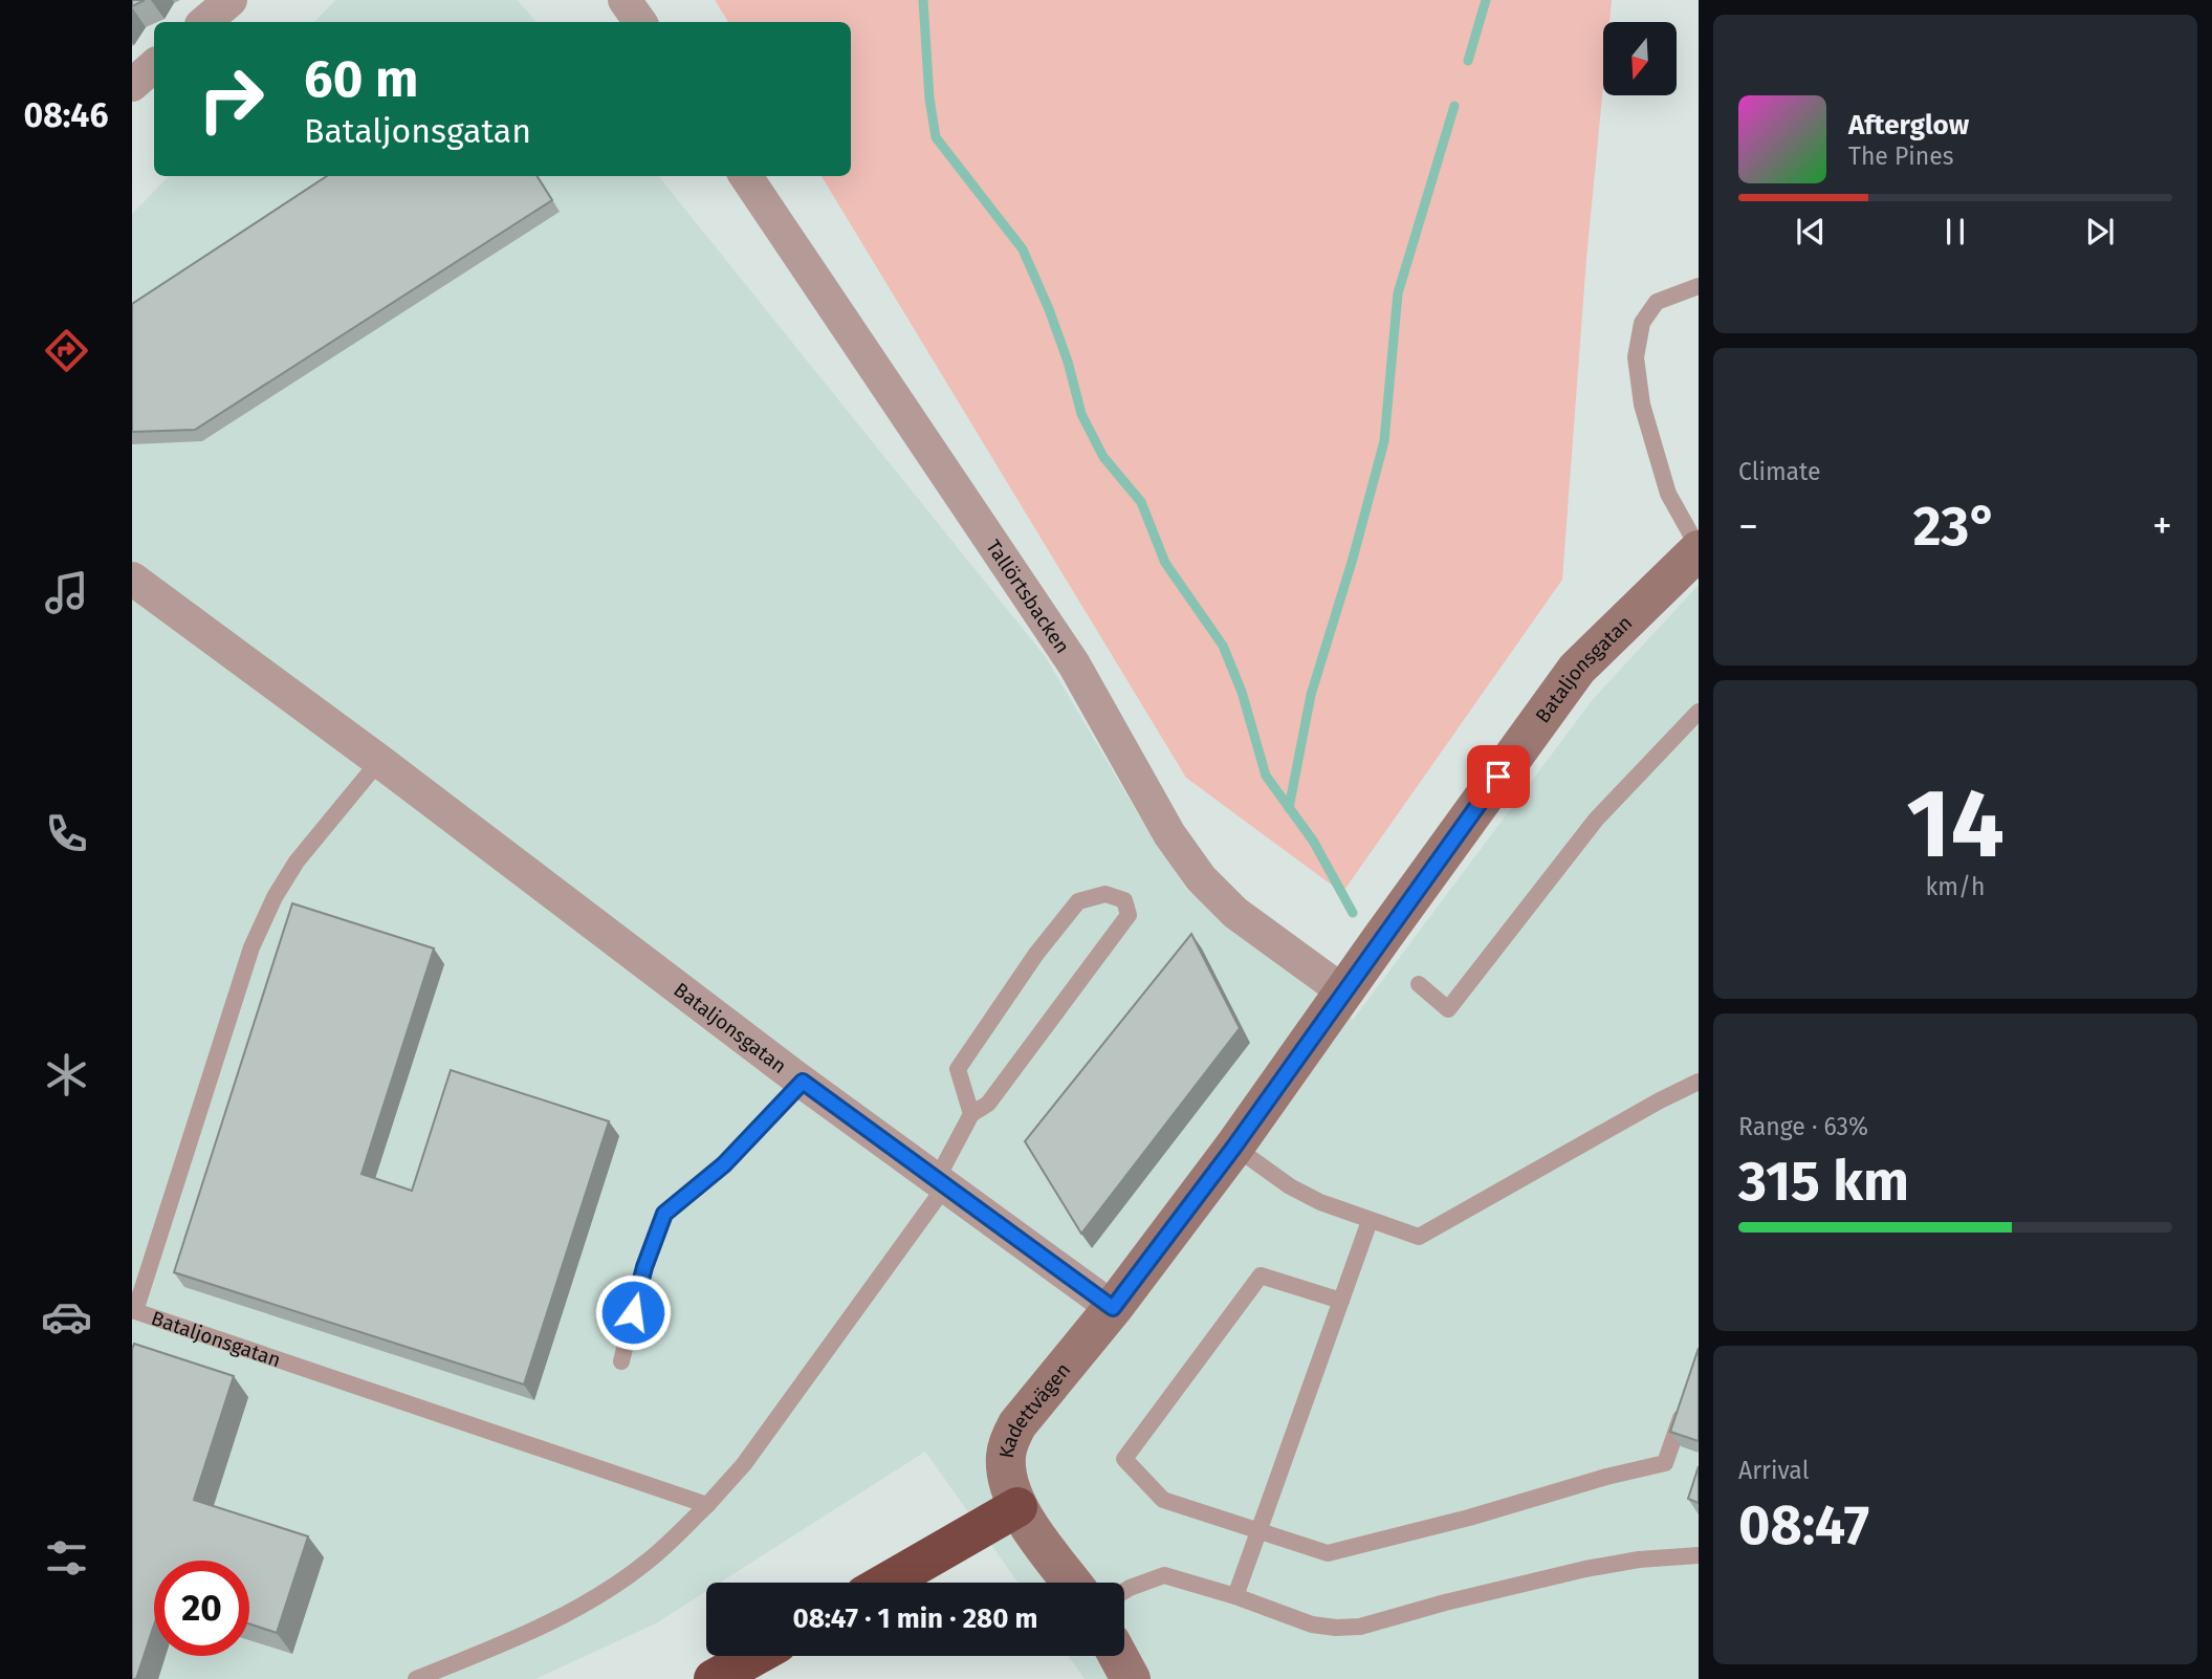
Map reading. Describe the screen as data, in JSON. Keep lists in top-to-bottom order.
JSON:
{
  "streets": {
    "street": ["Tallörtsbacken", "Bataljonsgatan", "Kadettvägen"]
  },
  "crossings": [
    ["Tallörtsbacken", "Bataljonsgatan"],
    ["Bataljonsgatan", "Kadettvägen"]
  ],
  "north": "bottom",
  "page": {
    "tabs": "08:46",
    "turn": ["60 m", "Bataljonsgatan"],
    "song": ["Afterglow", "The Pines"],
    "tile": [
      "Climate",
      ["14", "km/h"],
      ["Range · 63%", "315 km"],
      ["Arrival", "08:47"]
    ],
    "heat": ["−", "23°", "+"],
    "limit": "20",
    "trip": "08:47 · 1 min · 280 m"
  }
}
